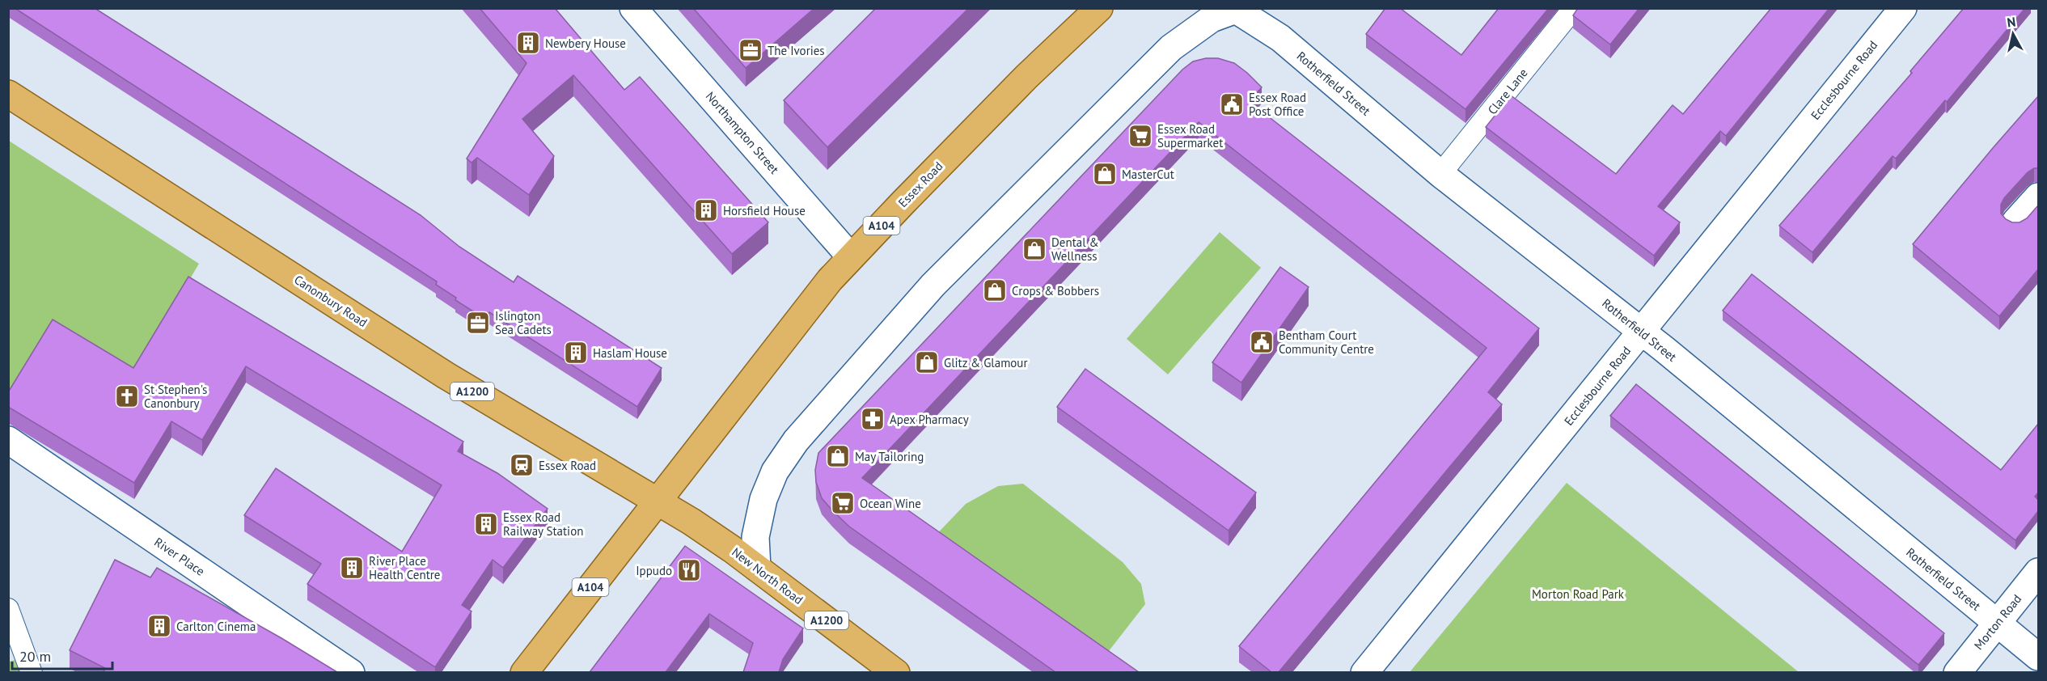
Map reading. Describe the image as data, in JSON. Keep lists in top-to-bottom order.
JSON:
{
  "streets": {
    "main road": [
      "Essex Road",
      "A104",
      "Canonbury Road",
      "A1200",
      "New North Road"
    ],
    "street": [
      "Ecclesbourne Road",
      "Rotherfield Street",
      "Northampton Street",
      "River Place",
      "Morton Road"
    ],
    "lane": ["Clare Lane"]
  },
  "crossings": [
    ["Ecclesbourne Road", "Rotherfield Street"],
    ["Rotherfield Street", "Clare Lane"],
    ["Rotherfield Street", "New North Road"],
    ["Rotherfield Street", "Morton Road"],
    ["Northampton Street", "Essex Road"],
    ["Essex Road", "Canonbury Road"],
    ["Essex Road", "New North Road"],
    ["Canonbury Road", "New North Road"]
  ],
  "parks": ["Morton Road Park"],
  "places": {
    "building": [
      "Newbery House",
      "Horsfield House",
      "Haslam House",
      "Essex Road Railway Station",
      "River Place Health Centre",
      "Carlton Cinema"
    ],
    "office": ["The Ivories", "Islington Sea Cadets"],
    "public building": ["Essex Road Post Office", "Bentham Court Community Centre"],
    "supermarket": ["Essex Road Supermarket", "Ocean Wine"],
    "shop": [
      "MasterCut",
      "Dental & Wellness",
      "Crops & Bobbers",
      "Glitz & Glamour",
      "May Tailoring"
    ],
    "church": ["St Stephen's Canonbury"],
    "pharmacy": ["Apex Pharmacy"],
    "station": ["Essex Road"],
    "restaurant": ["Ippudo"]
  },
  "scale_bar": "20 m",
  "north": "top"
}
